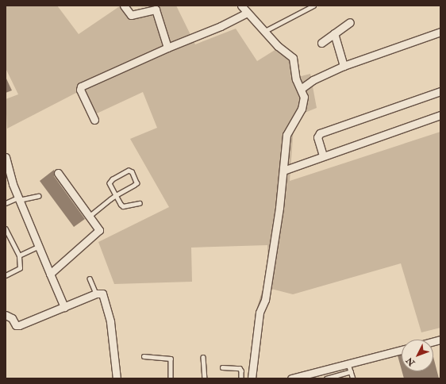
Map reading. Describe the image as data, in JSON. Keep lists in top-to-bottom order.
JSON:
{
  "north": "bottom left"
}
